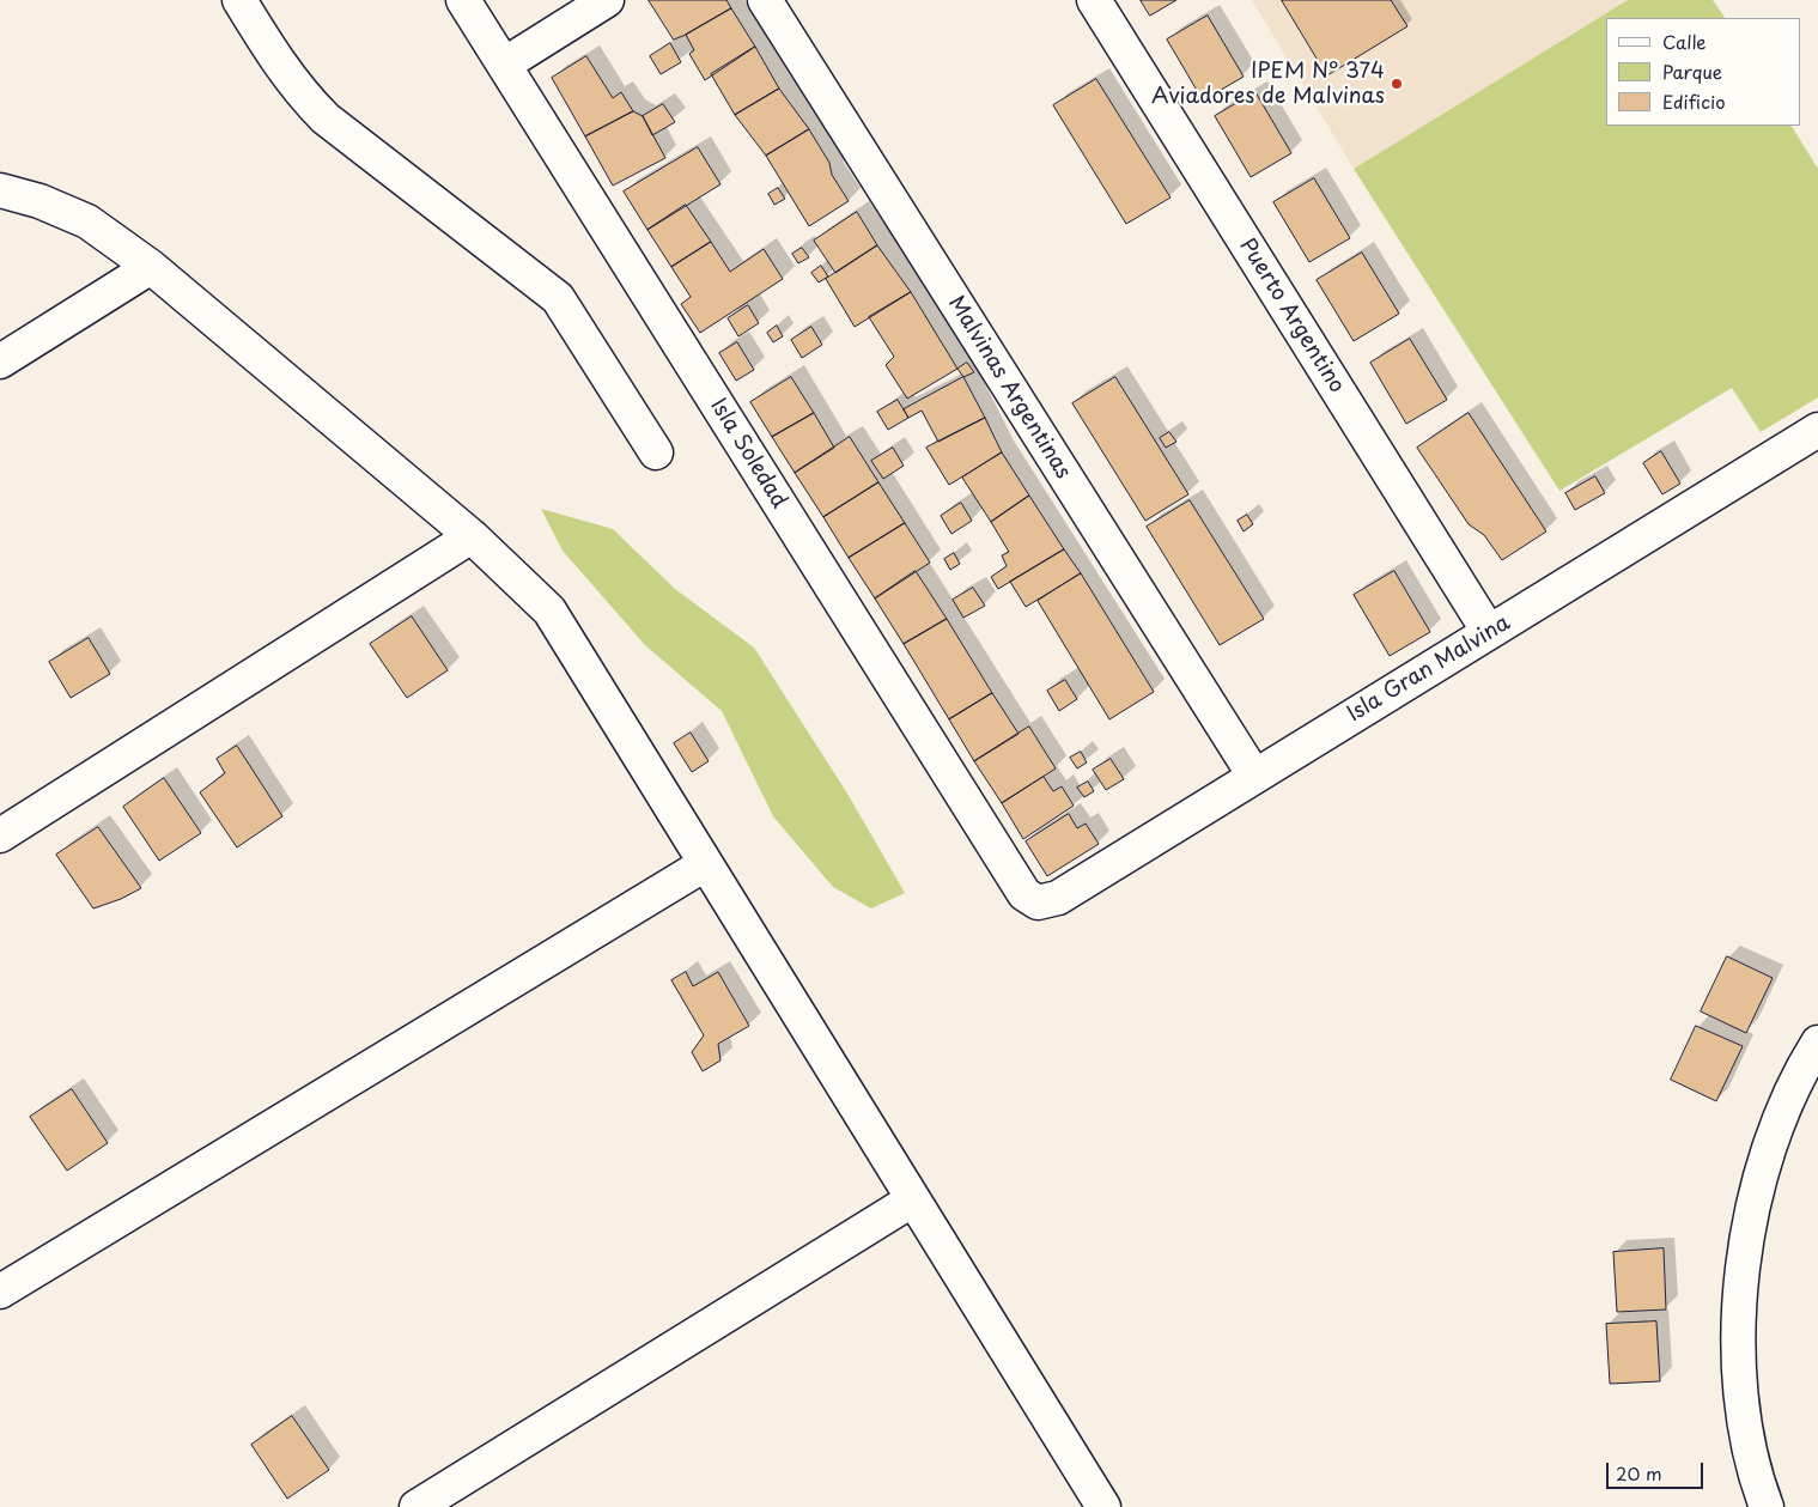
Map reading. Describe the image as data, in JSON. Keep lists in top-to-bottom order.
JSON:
{
  "streets": {
    "street": [
      "Puerto Argentino",
      "Malvinas Argentinas",
      "Isla Soledad",
      "Isla Gran Malvina"
    ]
  },
  "crossings": [
    ["Puerto Argentino", "Isla Gran Malvina"],
    ["Malvinas Argentinas", "Isla Gran Malvina"],
    ["Isla Soledad", "Isla Gran Malvina"]
  ],
  "places": ["IPEM N° 374 Aviadores de Malvinas"],
  "legend": ["Calle", "Parque", "Edificio"],
  "scale_bar": "20 m"
}
